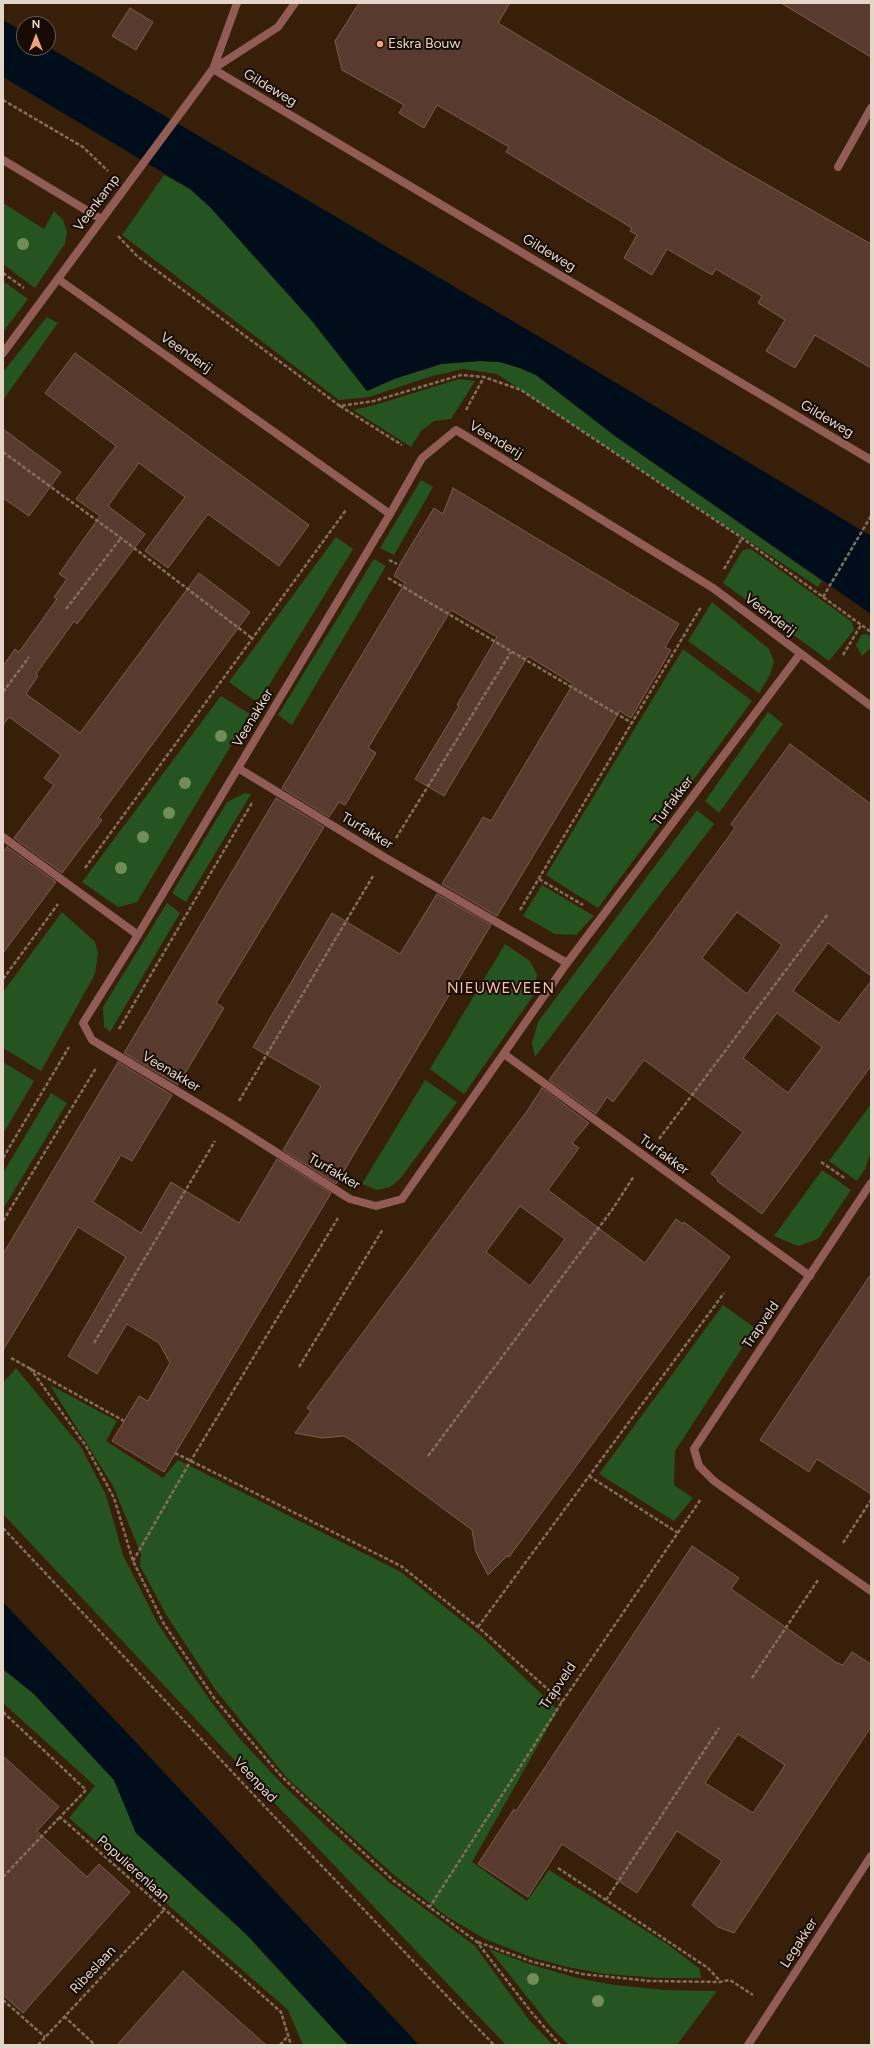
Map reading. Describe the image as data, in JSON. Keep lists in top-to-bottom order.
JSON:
{
  "streets": {
    "street": [
      "Gildeweg",
      "Veenkamp",
      "Veenderij",
      "Veenakker",
      "Turfakker",
      "Trapveld",
      "Legakker"
    ],
    "path": ["Veenpad", "Populierenlaan", "Ribeslaan"]
  },
  "crossings": [
    ["Gildeweg", "Veenkamp"],
    ["Veenkamp", "Veenderij"],
    ["Veenderij", "Veenakker"],
    ["Veenderij", "Turfakker"],
    ["Veenakker", "Turfakker"],
    ["Turfakker", "Trapveld"],
    ["Populierenlaan", "Ribeslaan"]
  ],
  "districts": ["NIEUWEVEEN"],
  "places": ["Eskra Bouw"],
  "north": "top"
}
